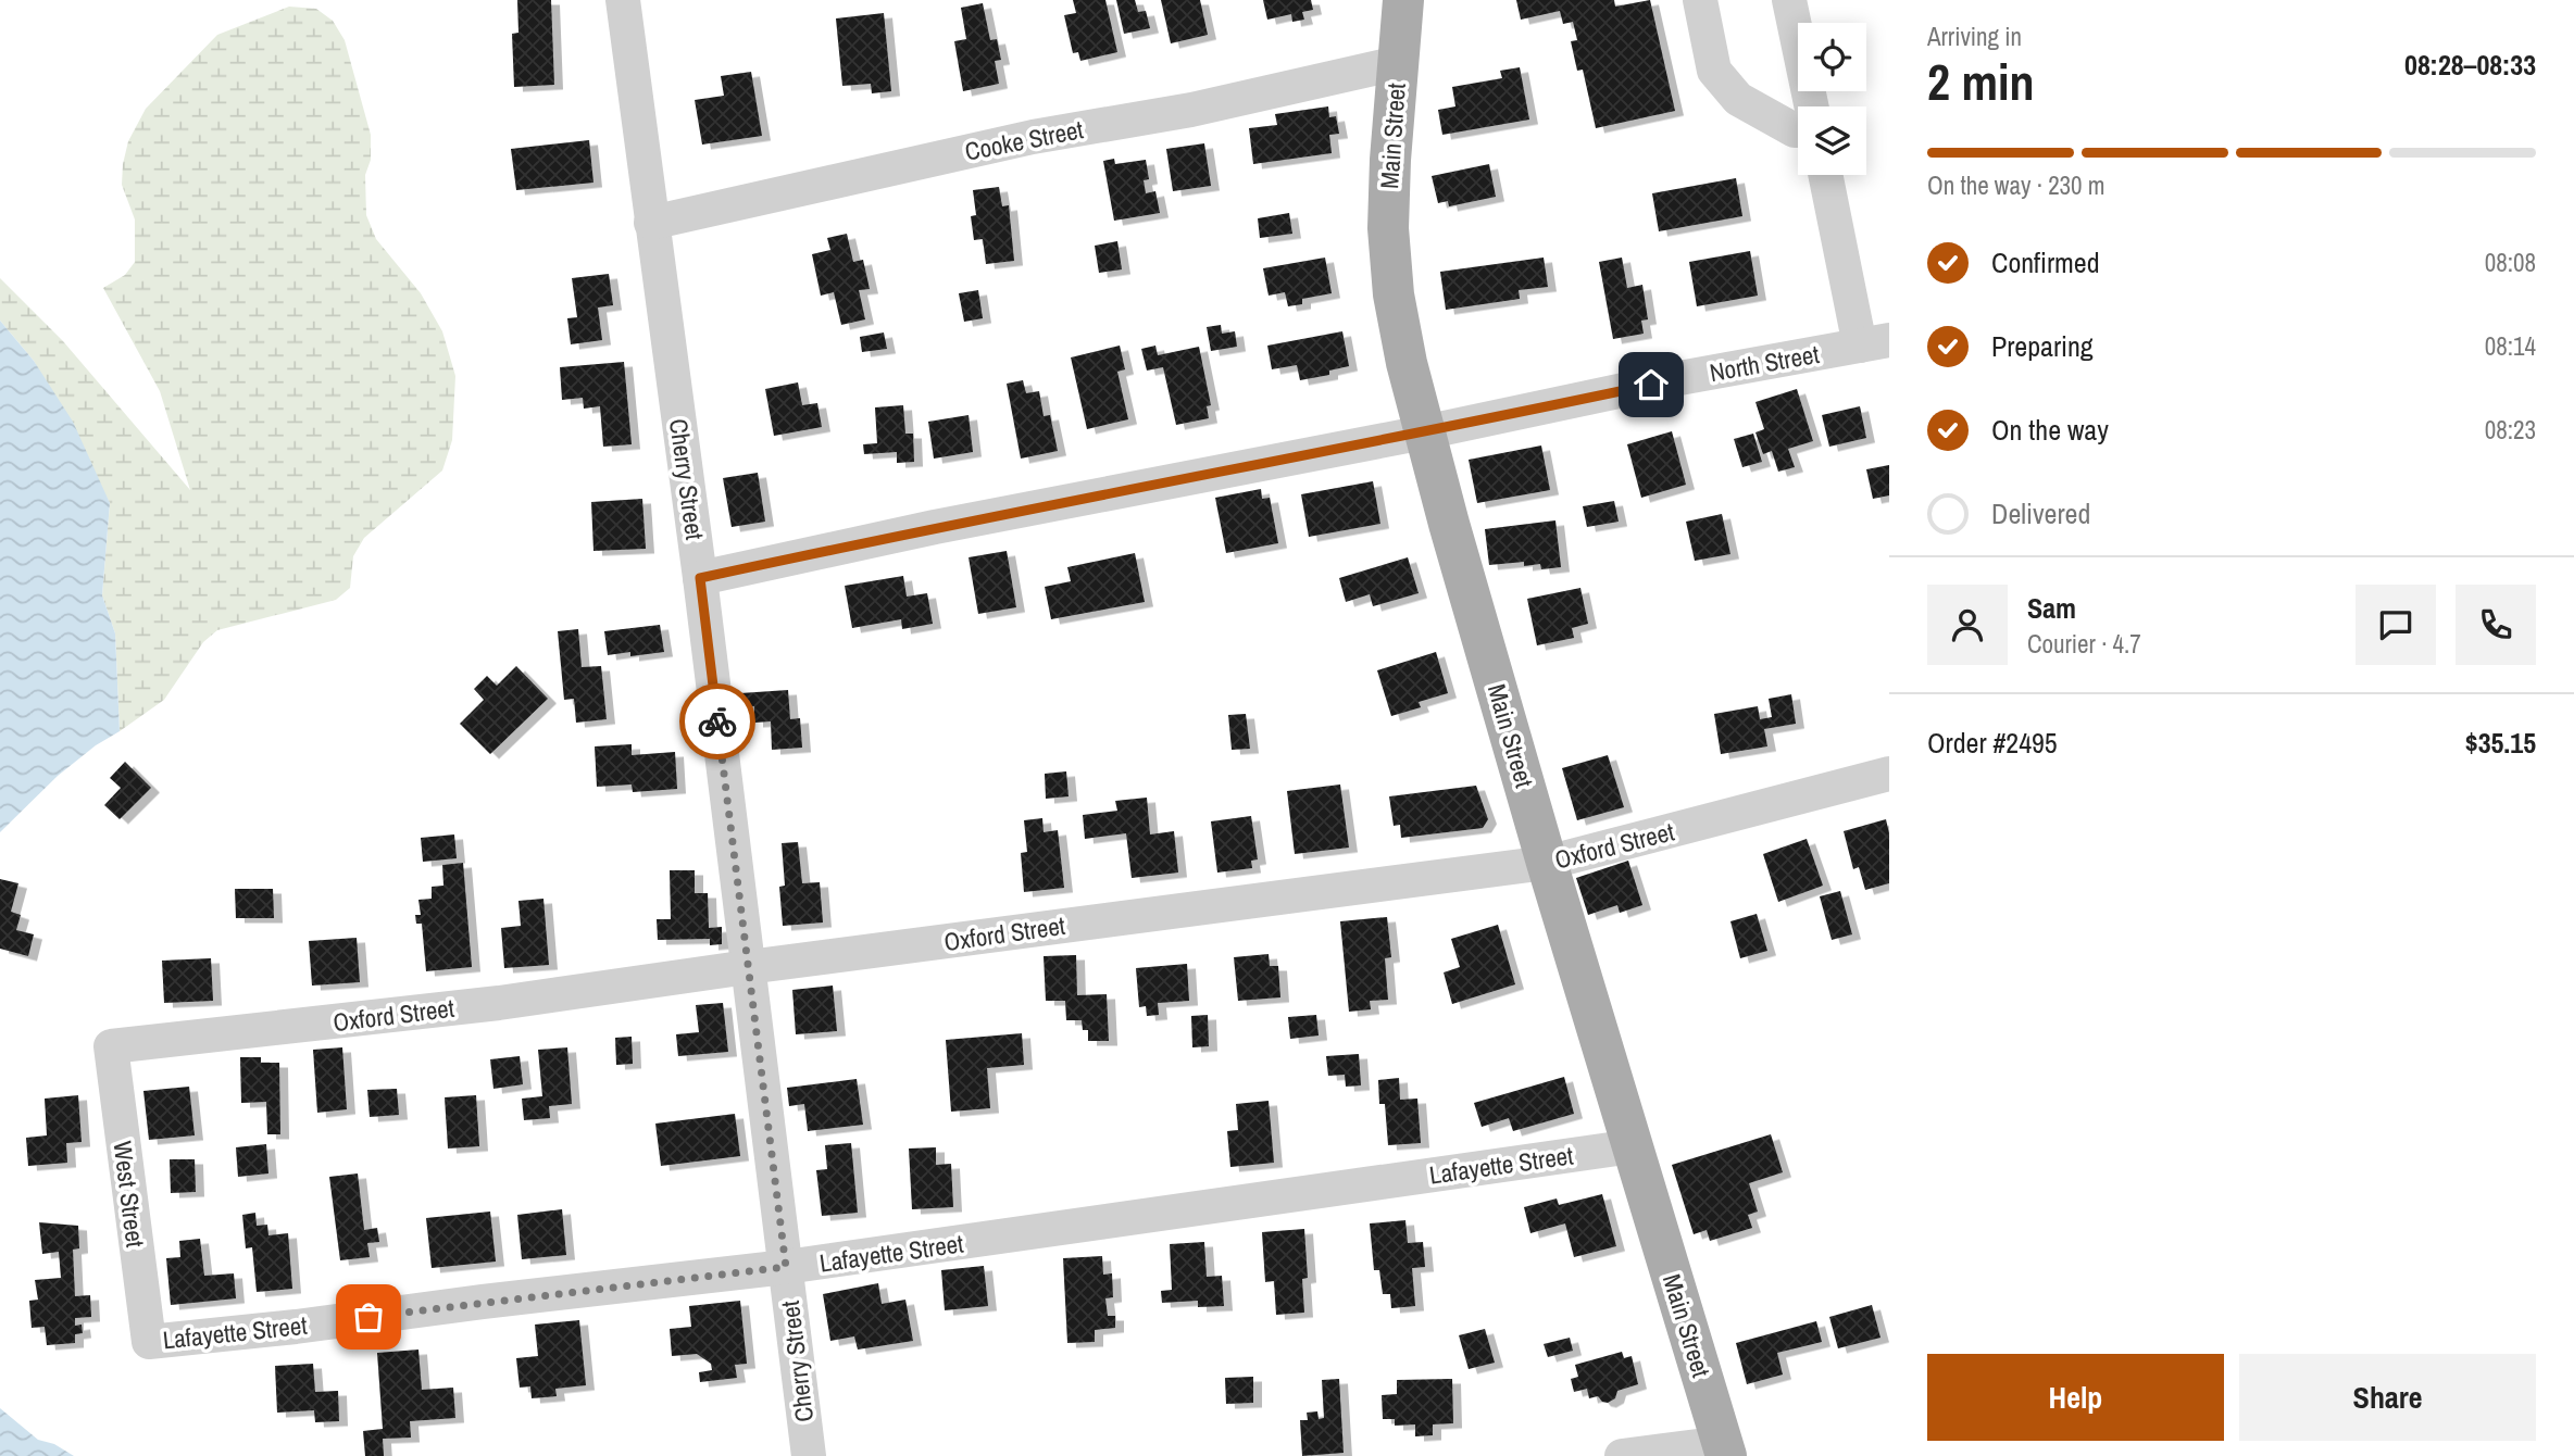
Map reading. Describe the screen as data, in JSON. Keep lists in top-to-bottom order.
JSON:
{
  "streets": {
    "main road": ["Main Street"],
    "street": [
      "Cooke Street",
      "North Street",
      "Cherry Street",
      "Oxford Street",
      "Lafayette Street",
      "West Street"
    ]
  },
  "crossings": [
    ["Main Street", "Cooke Street"],
    ["Main Street", "North Street"],
    ["Main Street", "Oxford Street"],
    ["Main Street", "Lafayette Street"],
    ["Cooke Street", "Cherry Street"],
    ["North Street", "Cherry Street"],
    ["Cherry Street", "Oxford Street"],
    ["Cherry Street", "Lafayette Street"],
    ["Oxford Street", "West Street"],
    ["Lafayette Street", "West Street"]
  ],
  "page": {
    "heading": ["2 min", "Arriving in", "08:28–08:33"],
    "panel": [
      "Sam",
      "Courier · 4.7",
      "Order #2495",
      "$35.15"
    ],
    "bar": "On the way · 230 m",
    "list": [
      ["Confirmed", "08:08"],
      ["Preparing", "08:14"],
      ["On the way", "08:23"],
      "Delivered"
    ],
    "buttons": ["Help", "Share"]
  }
}
